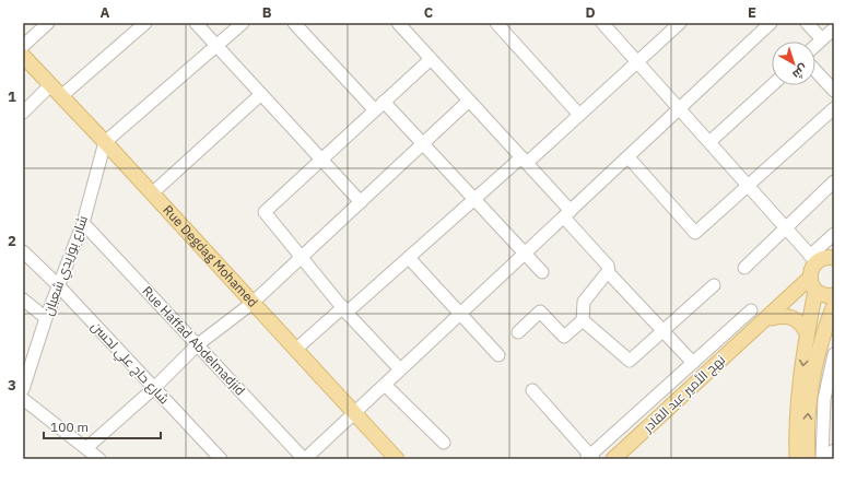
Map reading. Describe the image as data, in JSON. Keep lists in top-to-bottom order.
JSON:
{
  "streets": {
    "main road": ["Rue Degdag Mohamed", "نهج الأمير عبد القادر"],
    "street": ["شارع بوزيدي شعبان", "Rue Haffad Abdelmadjid", "شارع حاج علي لحسن"]
  },
  "crossings": [
    ["Rue Degdag Mohamed", "شارع بوزيدي شعبان"],
    ["شارع بوزيدي شعبان", "Rue Haffad Abdelmadjid"],
    ["شارع بوزيدي شعبان", "شارع حاج علي لحسن"]
  ],
  "scale_bar": "100 m",
  "north": "bottom right",
  "grid": {
    "columns": [
      "A",
      "B",
      "C",
      "D",
      "E"
    ],
    "rows": ["1", "2", "3"]
  }
}
